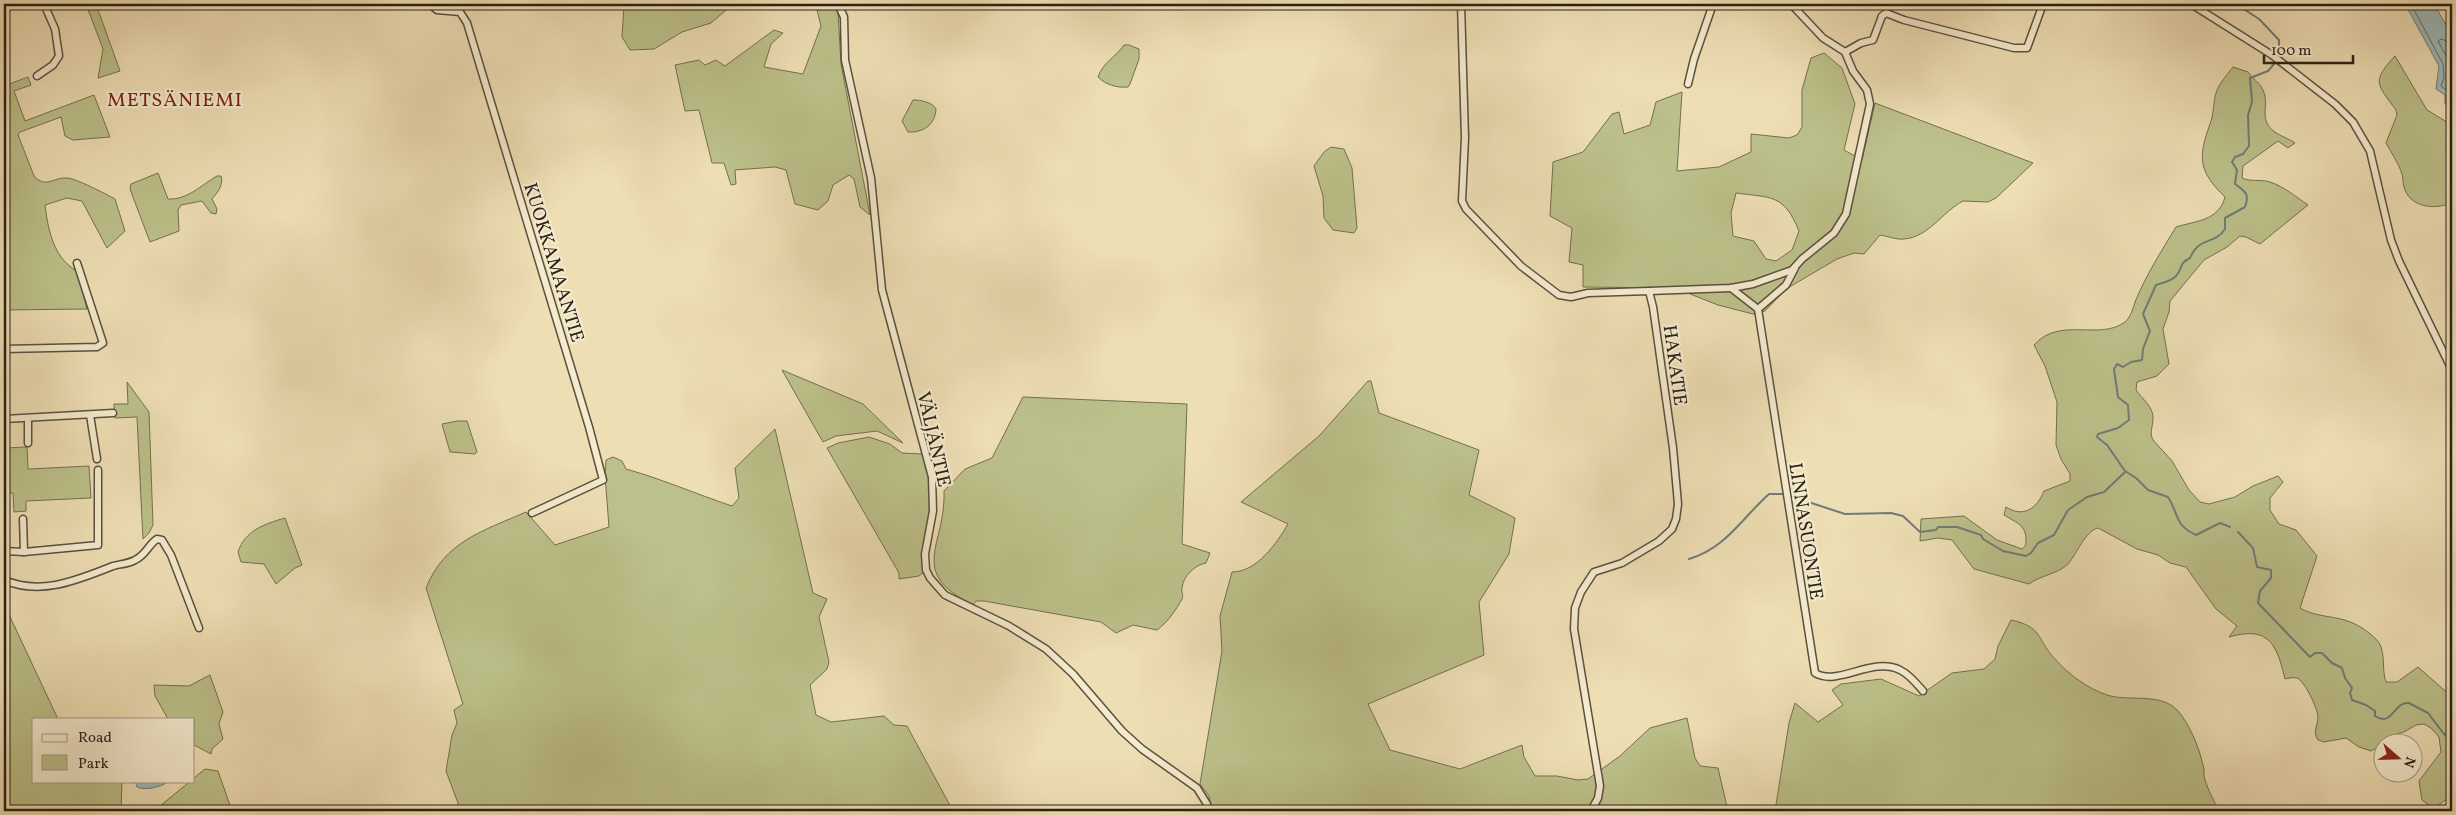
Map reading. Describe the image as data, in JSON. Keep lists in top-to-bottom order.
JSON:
{
  "streets": {
    "street": [
      "KUOKKAMAANTIE",
      "HAKATIE",
      "VÄLJÄNTIE",
      "LINNASUONTIE"
    ]
  },
  "districts": ["METSÄNIEMI"],
  "legend": ["Road", "Park"],
  "scale_bar": "100 m",
  "north": "right"
}
